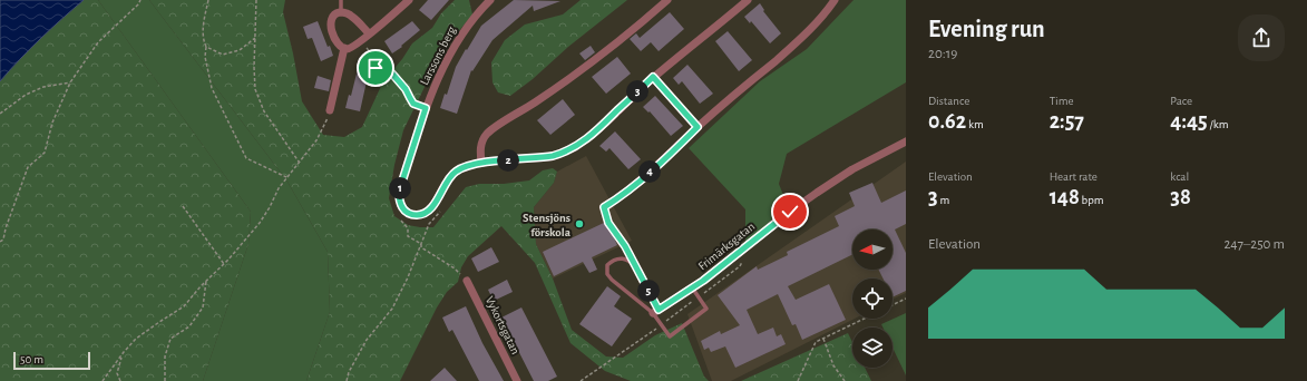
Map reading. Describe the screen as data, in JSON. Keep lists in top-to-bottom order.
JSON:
{
  "streets": {
    "street": ["Larssons berg", "Frimärksgatan", "Vykortsgatan"]
  },
  "places": ["Stensjöns förskola"],
  "scale_bar": "50 m",
  "north": "left",
  "page": {
    "heading": ["Evening run", "20:19"],
    "stats": [
      ["Distance", "0.62 km"],
      ["Time", "2:57"],
      ["Pace", "4:45 /km"],
      ["Elevation", "3 m"],
      ["Heart rate", "148 bpm"],
      ["kcal", "38"]
    ],
    "pins": [
      "3",
      "2",
      "4",
      "1",
      "5"
    ],
    "chart": ["Elevation", "247–250 m"],
    "scale": "50 m"
  }
}
